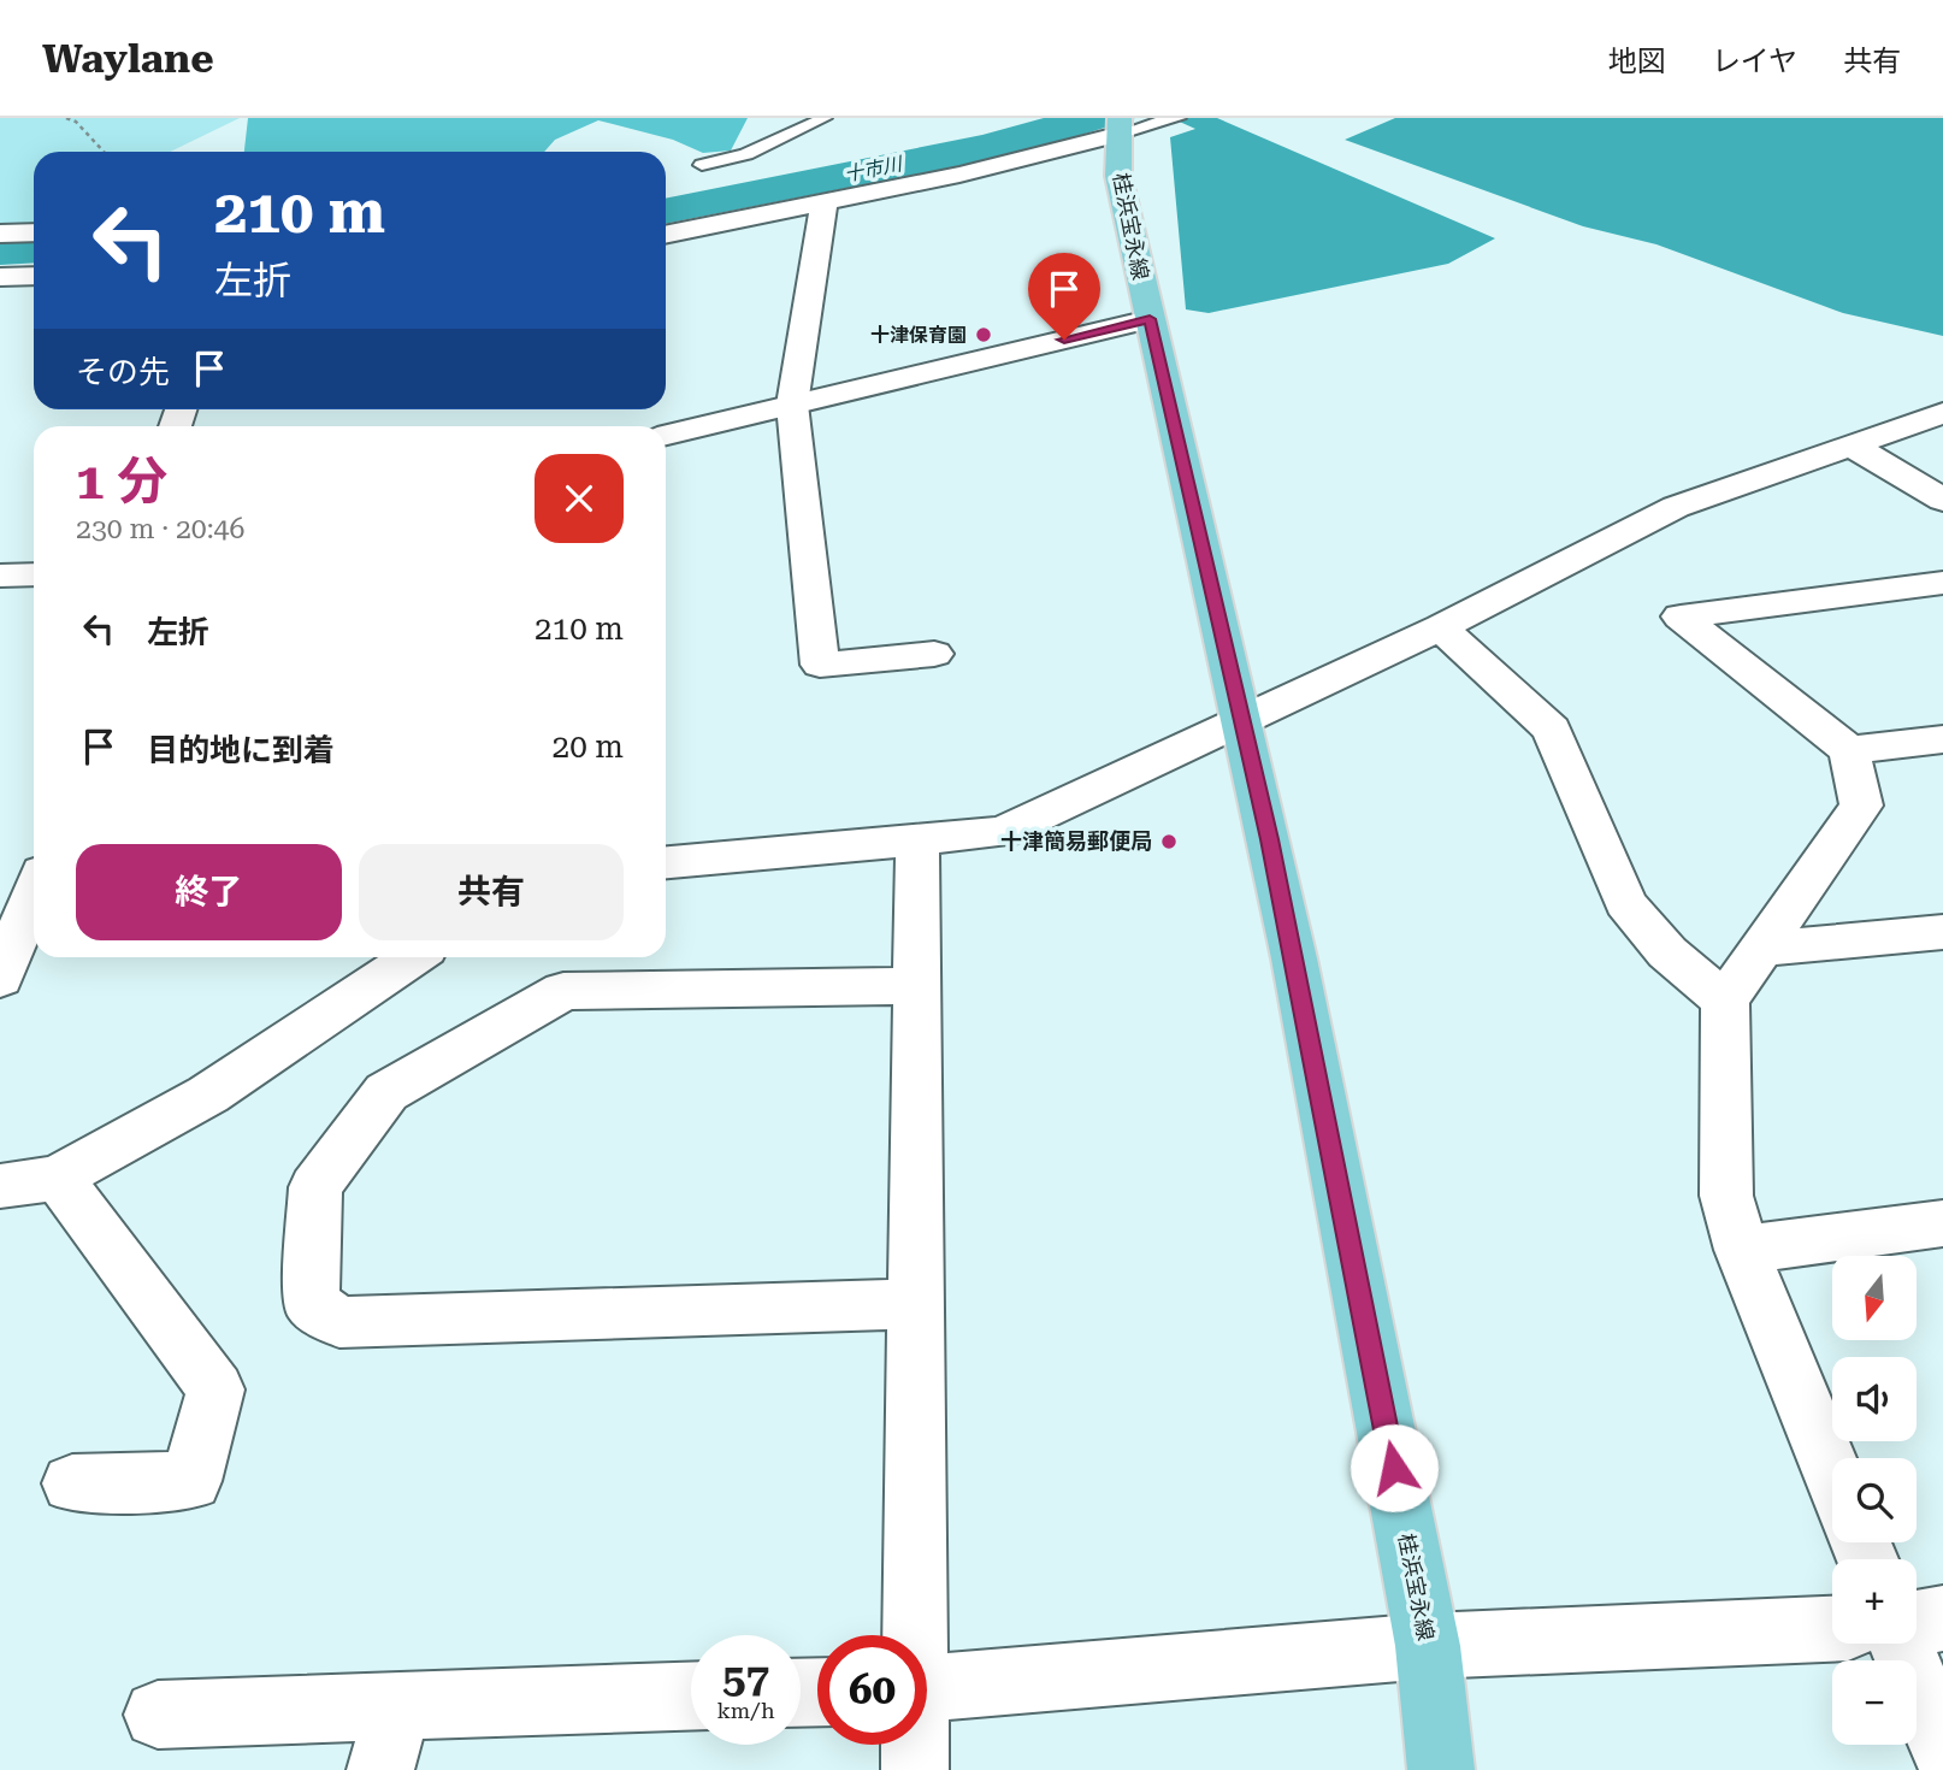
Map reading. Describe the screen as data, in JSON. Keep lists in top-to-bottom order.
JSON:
{
  "streets": {
    "main road": ["桂浜宝永線"]
  },
  "water": ["十市川"],
  "places": ["十津保育園", "十津簡易郵便局"],
  "north": "bottom",
  "page": {
    "header": "Waylane",
    "nav": ["地図", "レイヤ", "共有"],
    "turn": ["210 m", "左折"],
    "then": "その先",
    "heading": ["1 分", "230 m · 20:46"],
    "list": [
      {
        "name": "左折",
        "value": "210 m"
      },
      {
        "name": "目的地に到着",
        "value": "20 m"
      }
    ],
    "buttons": ["終了", "共有"],
    "map_buttons": ["+", "−"],
    "speed": "57 km/h",
    "limit": "60"
  }
}
